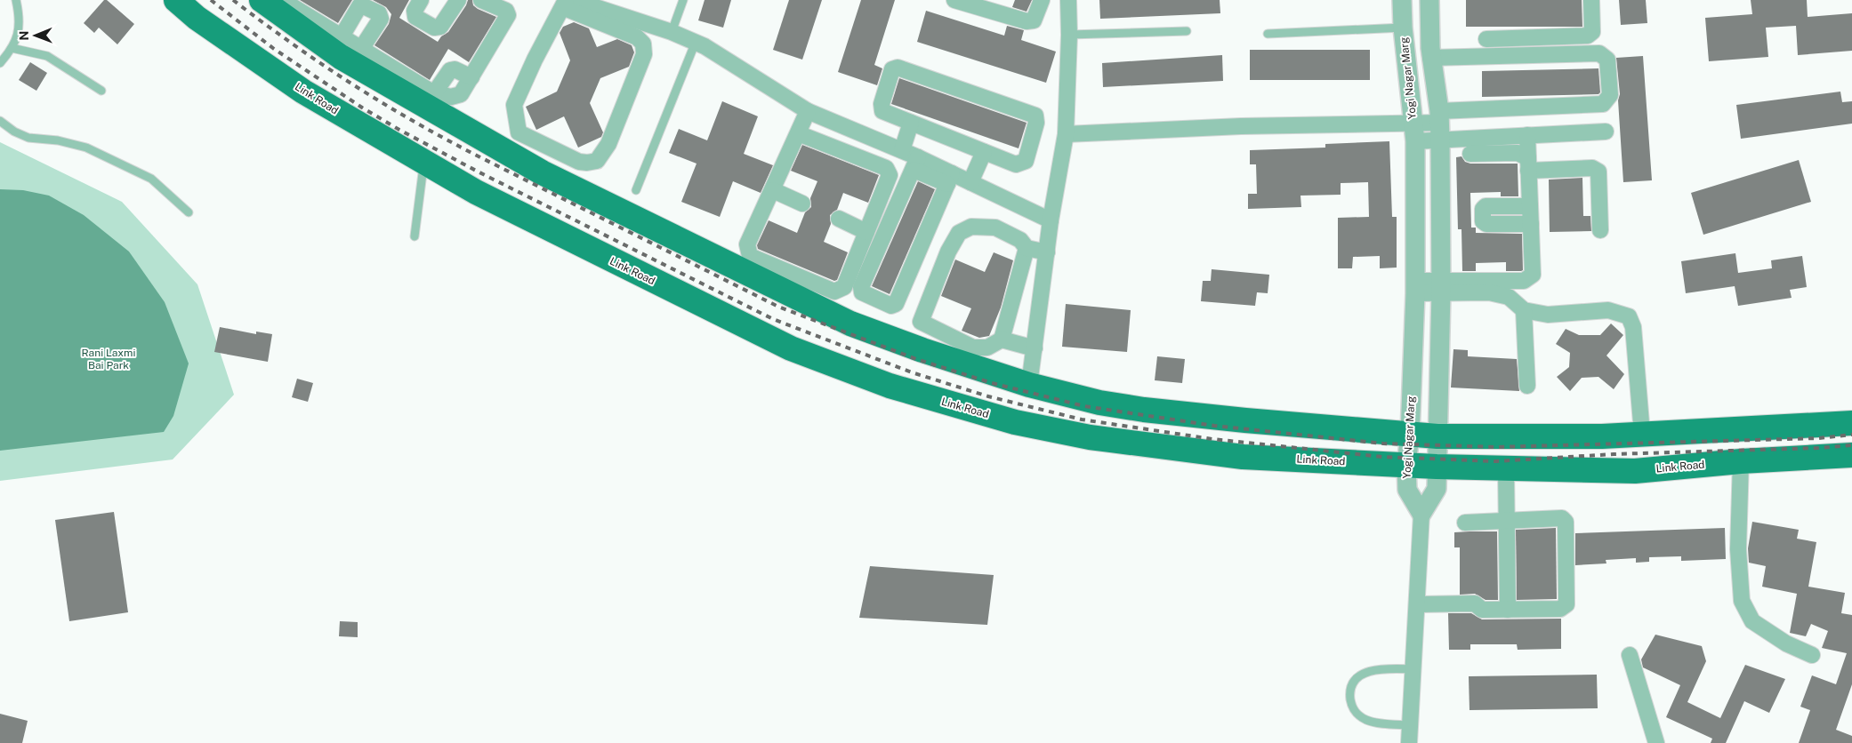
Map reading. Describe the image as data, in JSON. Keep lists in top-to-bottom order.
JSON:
{
  "streets": {
    "main road": ["Link Road"],
    "street": ["Yogi Nagar Marg"]
  },
  "crossings": [
    ["Yogi Nagar Marg", "Link Road"]
  ],
  "parks": ["Rani Laxmi Bai Park"],
  "north": "left"
}
